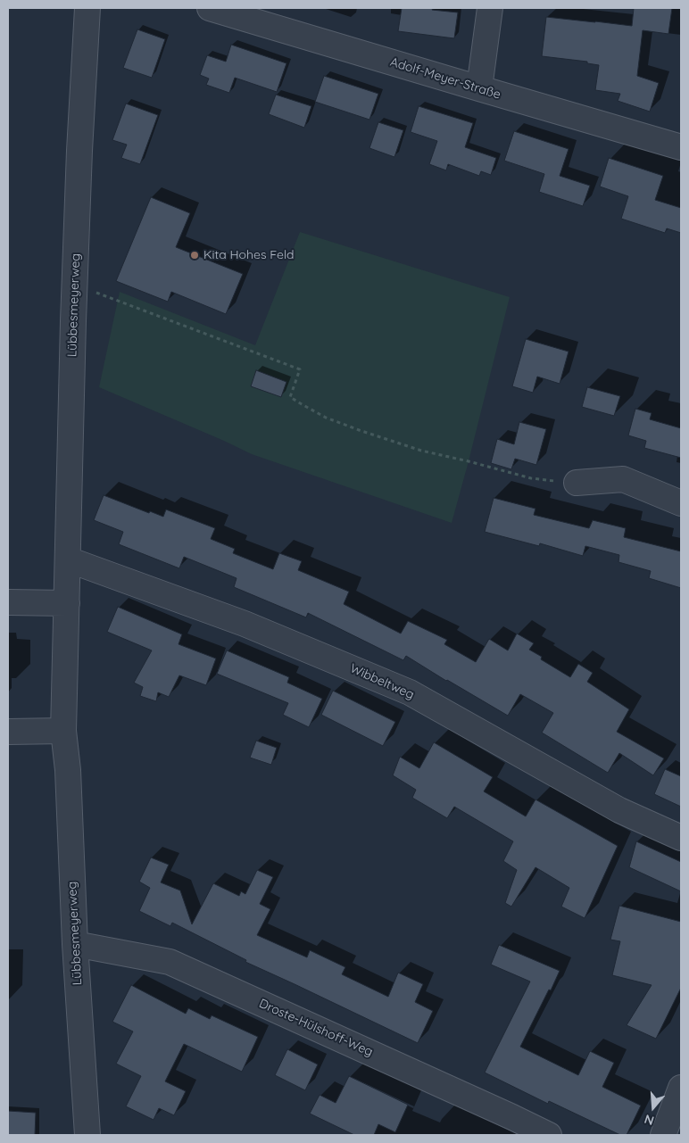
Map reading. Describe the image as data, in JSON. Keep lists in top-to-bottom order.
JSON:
{
  "streets": {
    "street": [
      "Adolf-Meyer-Straße",
      "Lübbesmeyerweg",
      "Wibbeltweg",
      "Droste-Hülshoff-Weg"
    ]
  },
  "crossings": [
    ["Lübbesmeyerweg", "Wibbeltweg"],
    ["Lübbesmeyerweg", "Droste-Hülshoff-Weg"]
  ],
  "places": ["Kita Hohes Feld"],
  "north": "bottom"
}
